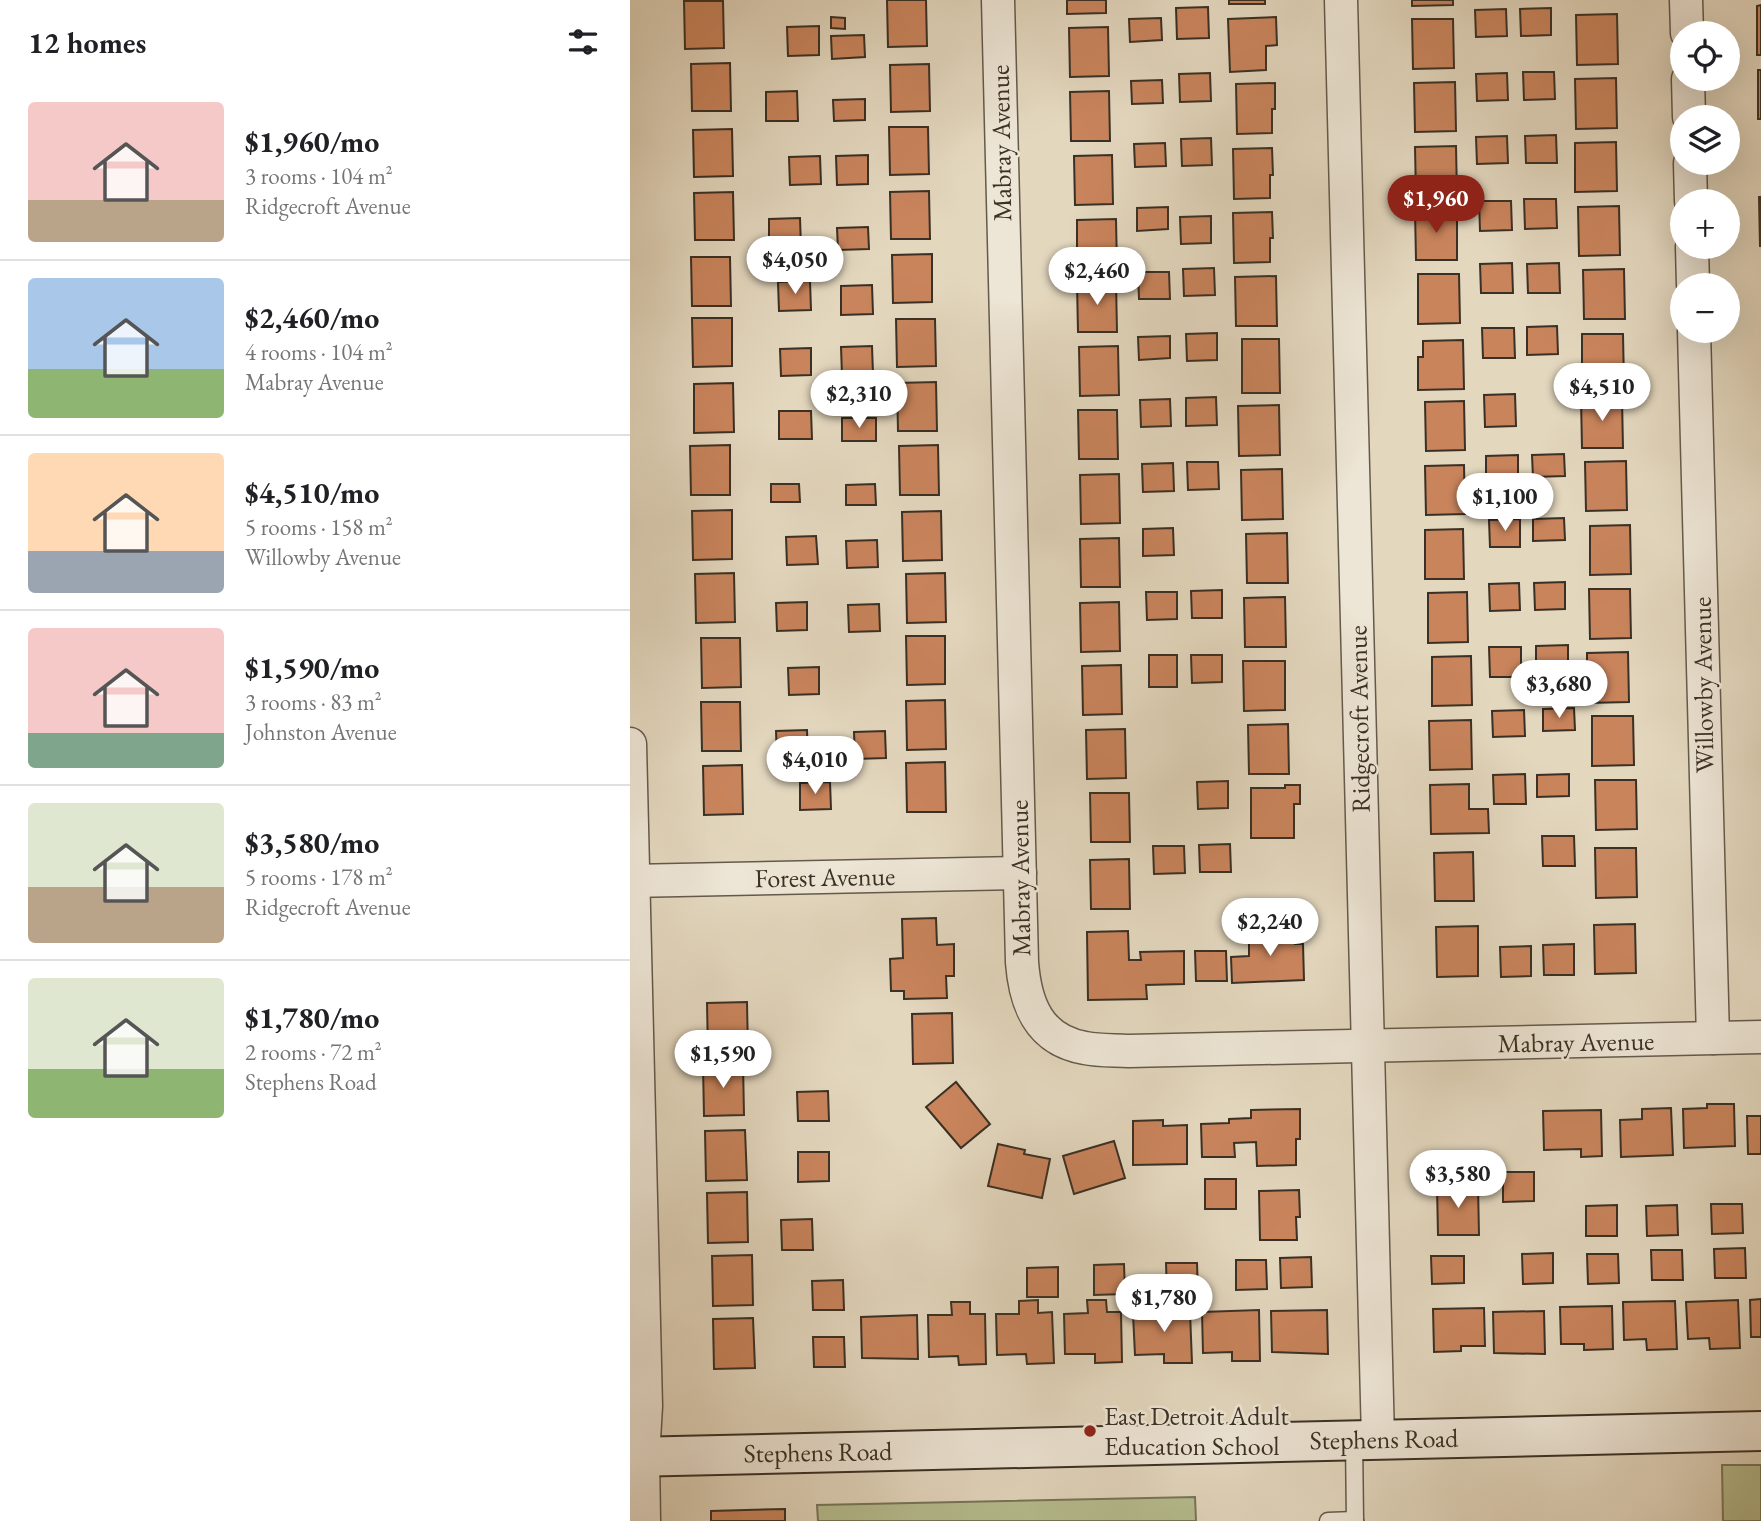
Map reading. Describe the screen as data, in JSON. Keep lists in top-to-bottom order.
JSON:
{
  "streets": {
    "street": [
      "Mabray Avenue",
      "Willowby Avenue",
      "Ridgecroft Avenue",
      "Forest Avenue",
      "Stephens Road"
    ]
  },
  "crossings": [
    ["Mabray Avenue", "Willowby Avenue"],
    ["Mabray Avenue", "Ridgecroft Avenue"],
    ["Mabray Avenue", "Forest Avenue"],
    ["Ridgecroft Avenue", "Stephens Road"]
  ],
  "places": ["East Detroit Adult Education School"],
  "page": {
    "heading": "12 homes",
    "map_buttons": ["+", "−"],
    "list": [
      {
        "name": "$1,960/mo",
        "note": "3 rooms · 104 m² · Ridgecroft Avenue"
      },
      {
        "name": "$2,460/mo",
        "note": "4 rooms · 104 m² · Mabray Avenue"
      },
      {
        "name": "$4,510/mo",
        "note": "5 rooms · 158 m² · Willowby Avenue"
      },
      {
        "name": "$1,590/mo",
        "note": "3 rooms · 83 m² · Johnston Avenue"
      },
      {
        "name": "$3,580/mo",
        "note": "5 rooms · 178 m² · Ridgecroft Avenue"
      },
      {
        "name": "$1,780/mo",
        "note": "2 rooms · 72 m² · Stephens Road"
      }
    ],
    "price": [
      "$1,960",
      "$4,050",
      "$2,460",
      "$4,510",
      "$2,310",
      "$1,100",
      "$3,680",
      "$4,010",
      "$2,240",
      "$1,590",
      "$3,580",
      "$1,780"
    ]
  }
}
